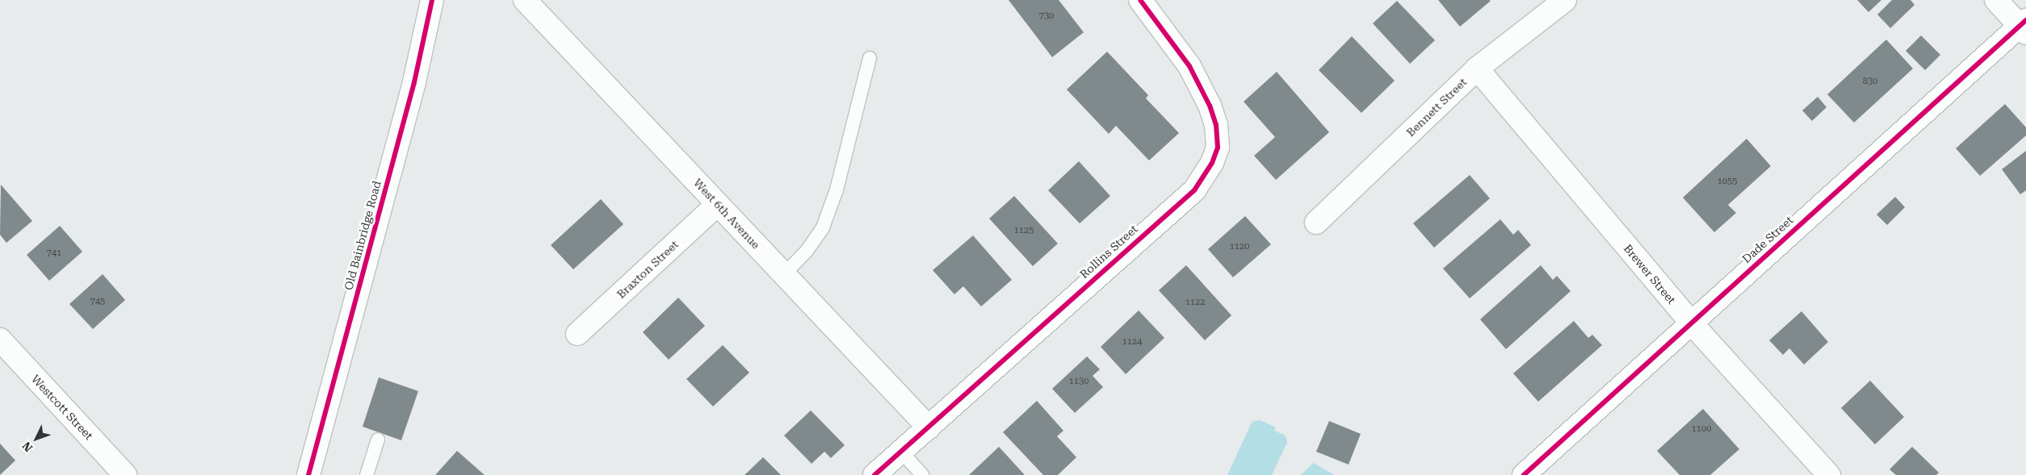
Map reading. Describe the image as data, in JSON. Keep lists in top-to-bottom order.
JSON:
{
  "streets": {
    "street": [
      "Bennett Street",
      "West 6th Avenue",
      "Old Bainbridge Road",
      "Dade Street",
      "Rollins Street",
      "Braxton Street",
      "Brewer Street",
      "Westcott Street"
    ]
  },
  "crossings": [
    ["Bennett Street", "Brewer Street"],
    ["West 6th Avenue", "Rollins Street"],
    ["West 6th Avenue", "Braxton Street"],
    ["Dade Street", "Brewer Street"]
  ],
  "house_numbers": [
    "730",
    "830",
    "1055",
    "1125",
    "1120",
    "741",
    "745",
    "1122",
    "1124",
    "1130",
    "1100"
  ],
  "north": "bottom left"
}
